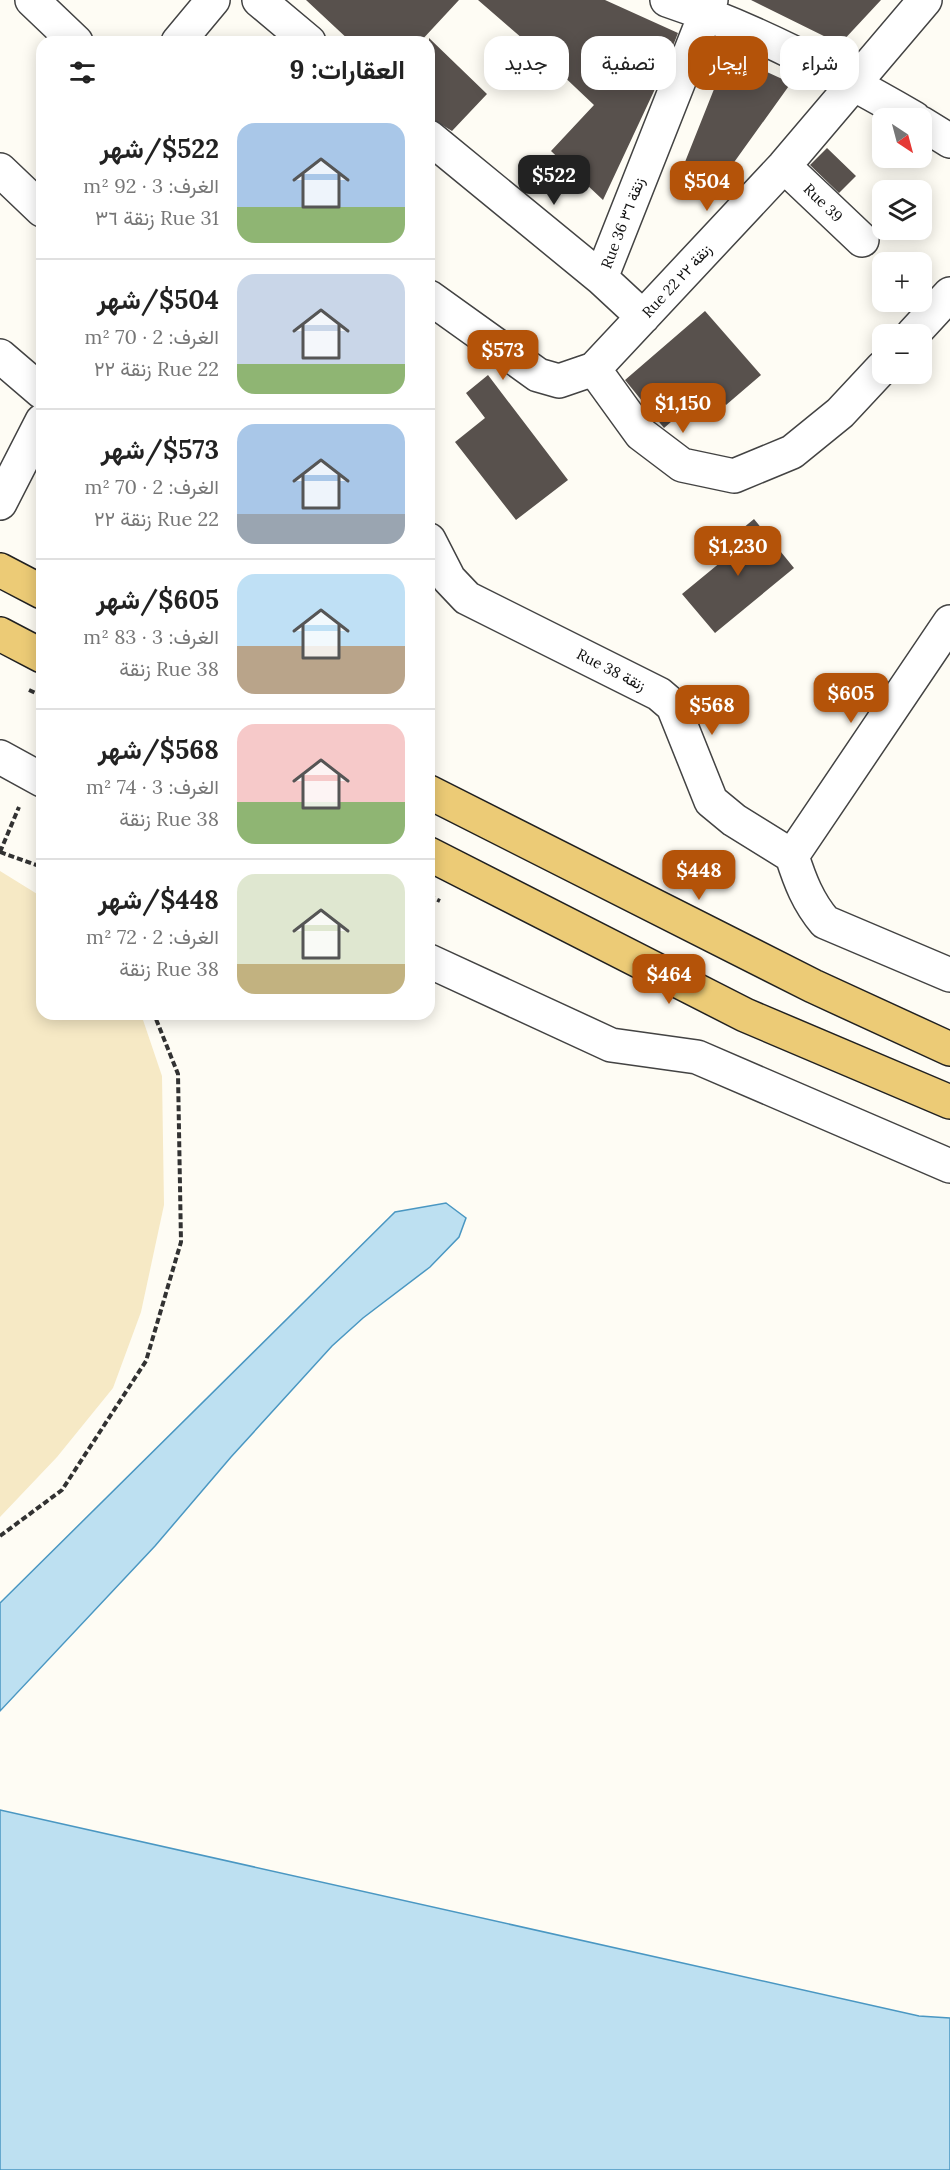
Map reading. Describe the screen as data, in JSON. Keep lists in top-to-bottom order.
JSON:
{
  "streets": {
    "street": [
      "Rue 39",
      "Rue 36 زنقة ٣٦",
      "Rue 22 زنقة ٢٢",
      "Rue 38 زنقة"
    ]
  },
  "crossings": [
    ["Rue 39", "Rue 22 زنقة ٢٢"]
  ],
  "north": "bottom right",
  "page": {
    "chip": [
      "شراء",
      "إيجار",
      "تصفية",
      "جديد"
    ],
    "heading": "العقارات: 9",
    "map_buttons": ["+", "−"],
    "list": [
      {
        "name": "$522/شهر",
        "note": "الغرف: 3 · 92 m² · Rue 31 زنقة ٣٦"
      },
      {
        "name": "$504/شهر",
        "note": "الغرف: 2 · 70 m² · Rue 22 زنقة ٢٢"
      },
      {
        "name": "$573/شهر",
        "note": "الغرف: 2 · 70 m² · Rue 22 زنقة ٢٢"
      },
      {
        "name": "$605/شهر",
        "note": "الغرف: 3 · 83 m² · Rue 38 زنقة"
      },
      {
        "name": "$568/شهر",
        "note": "الغرف: 3 · 74 m² · Rue 38 زنقة"
      },
      {
        "name": "$448/شهر",
        "note": "الغرف: 2 · 72 m² · Rue 38 زنقة"
      }
    ],
    "price": [
      "$522",
      "$504",
      "$573",
      "$1,150",
      "$1,230",
      "$605",
      "$568",
      "$448",
      "$464"
    ]
  }
}
